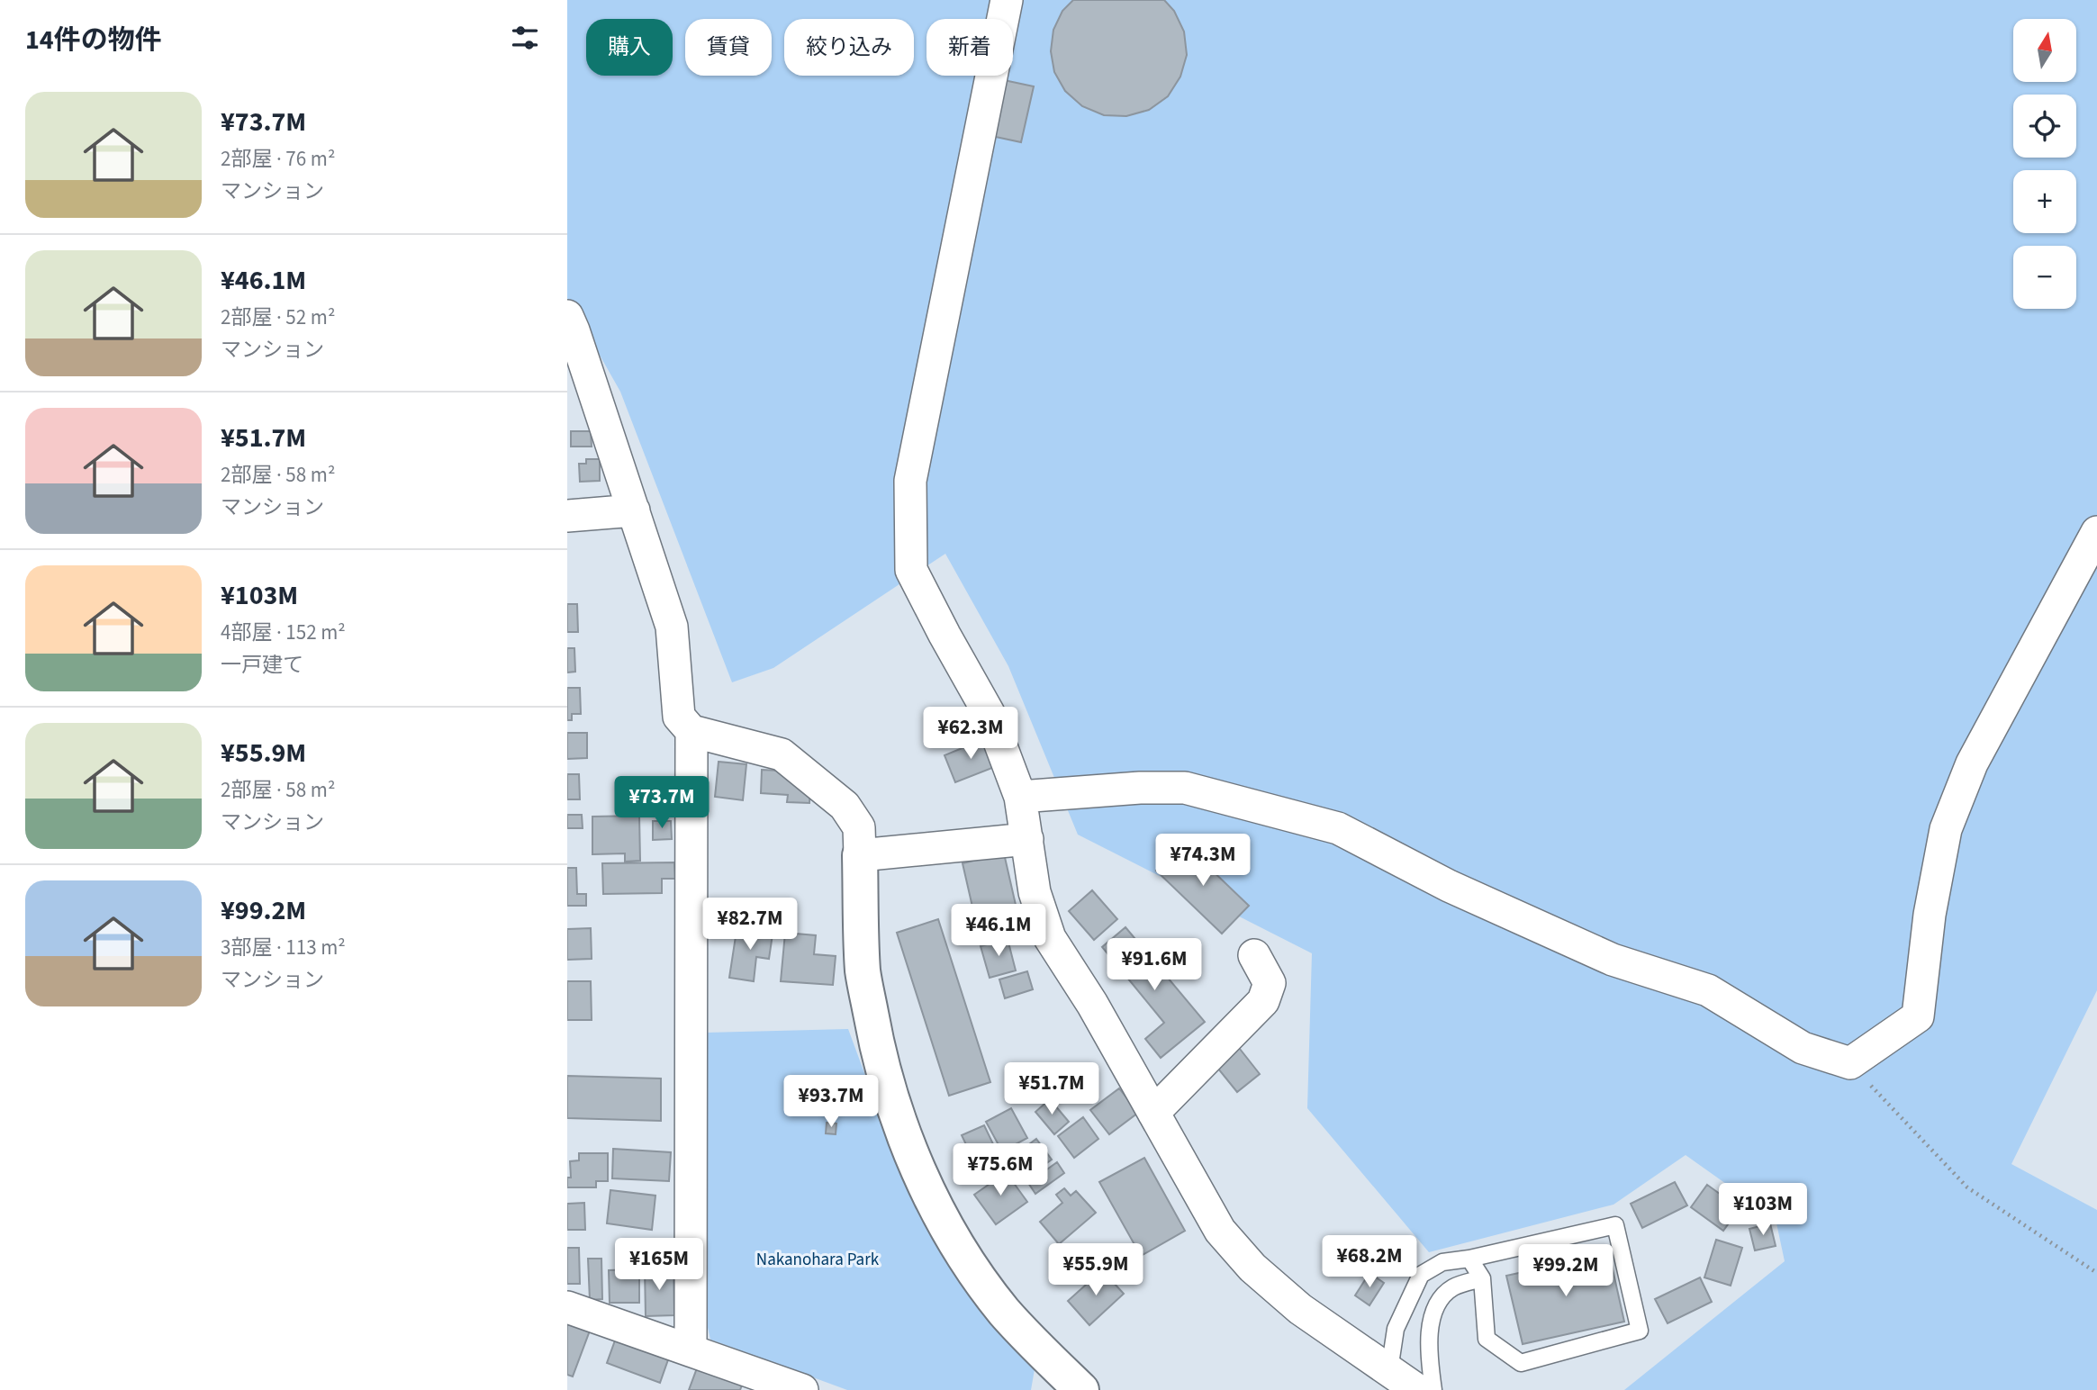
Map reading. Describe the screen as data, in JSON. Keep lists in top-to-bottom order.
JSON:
{
  "parks": ["Nakanohara Park"],
  "north": "top",
  "page": {
    "heading": "14件の物件",
    "map_buttons": ["+", "−"],
    "chip": [
      "購入",
      "賃貸",
      "絞り込み",
      "新着"
    ],
    "list": [
      {
        "name": "¥73.7M",
        "note": "2部屋 · 76 m² · マンション"
      },
      {
        "name": "¥46.1M",
        "note": "2部屋 · 52 m² · マンション"
      },
      {
        "name": "¥51.7M",
        "note": "2部屋 · 58 m² · マンション"
      },
      {
        "name": "¥103M",
        "note": "4部屋 · 152 m² · 一戸建て"
      },
      {
        "name": "¥55.9M",
        "note": "2部屋 · 58 m² · マンション"
      },
      {
        "name": "¥99.2M",
        "note": "3部屋 · 113 m² · マンション"
      }
    ],
    "price": [
      "¥62.3M",
      "¥73.7M",
      "¥74.3M",
      "¥82.7M",
      "¥46.1M",
      "¥91.6M",
      "¥51.7M",
      "¥93.7M",
      "¥75.6M",
      "¥103M",
      "¥68.2M",
      "¥165M",
      "¥55.9M",
      "¥99.2M"
    ]
  }
}
